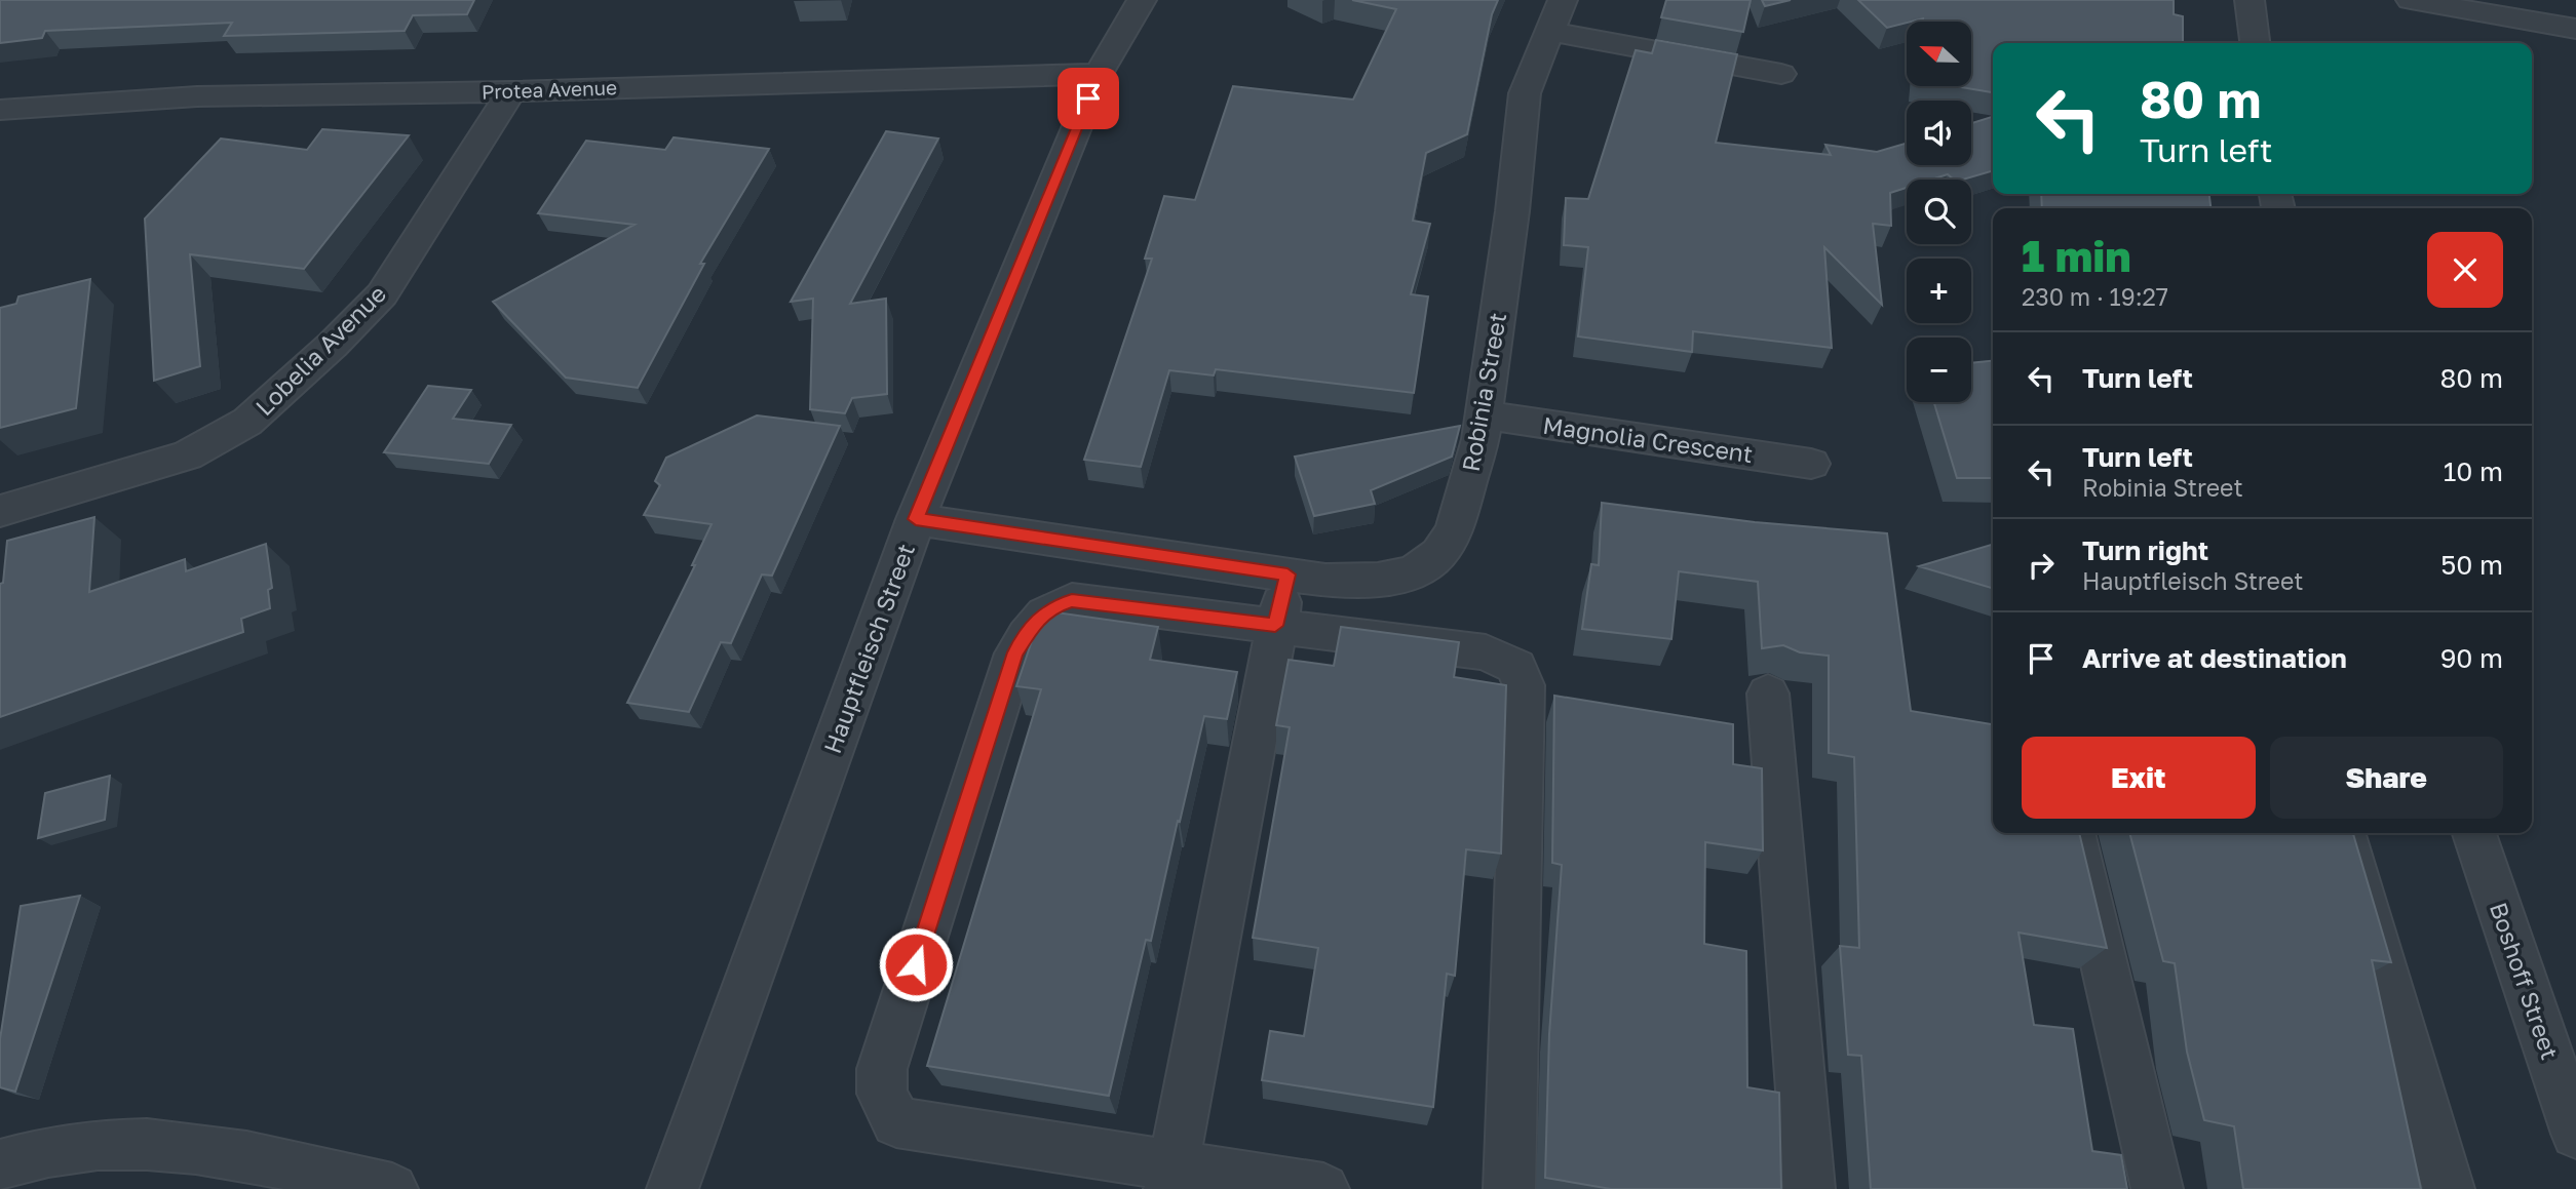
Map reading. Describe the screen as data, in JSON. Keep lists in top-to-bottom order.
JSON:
{
  "streets": {
    "street": [
      "Protea Avenue",
      "Lobelia Avenue",
      "Robinia Street",
      "Magnolia Crescent",
      "Hauptfleisch Street",
      "Boshoff Street"
    ]
  },
  "crossings": [
    ["Protea Avenue", "Lobelia Avenue"],
    ["Protea Avenue", "Hauptfleisch Street"],
    ["Robinia Street", "Magnolia Crescent"],
    ["Robinia Street", "Hauptfleisch Street"]
  ],
  "north": "left",
  "page": {
    "map_buttons": ["+", "−"],
    "turn": ["80 m", "Turn left"],
    "heading": ["1 min", "230 m · 19:27"],
    "list": [
      {
        "name": "Turn left",
        "value": "80 m"
      },
      {
        "name": "Turn left",
        "note": "Robinia Street",
        "value": "10 m"
      },
      {
        "name": "Turn right",
        "note": "Hauptfleisch Street",
        "value": "50 m"
      },
      {
        "name": "Arrive at destination",
        "value": "90 m"
      }
    ],
    "buttons": ["Exit", "Share"]
  }
}
